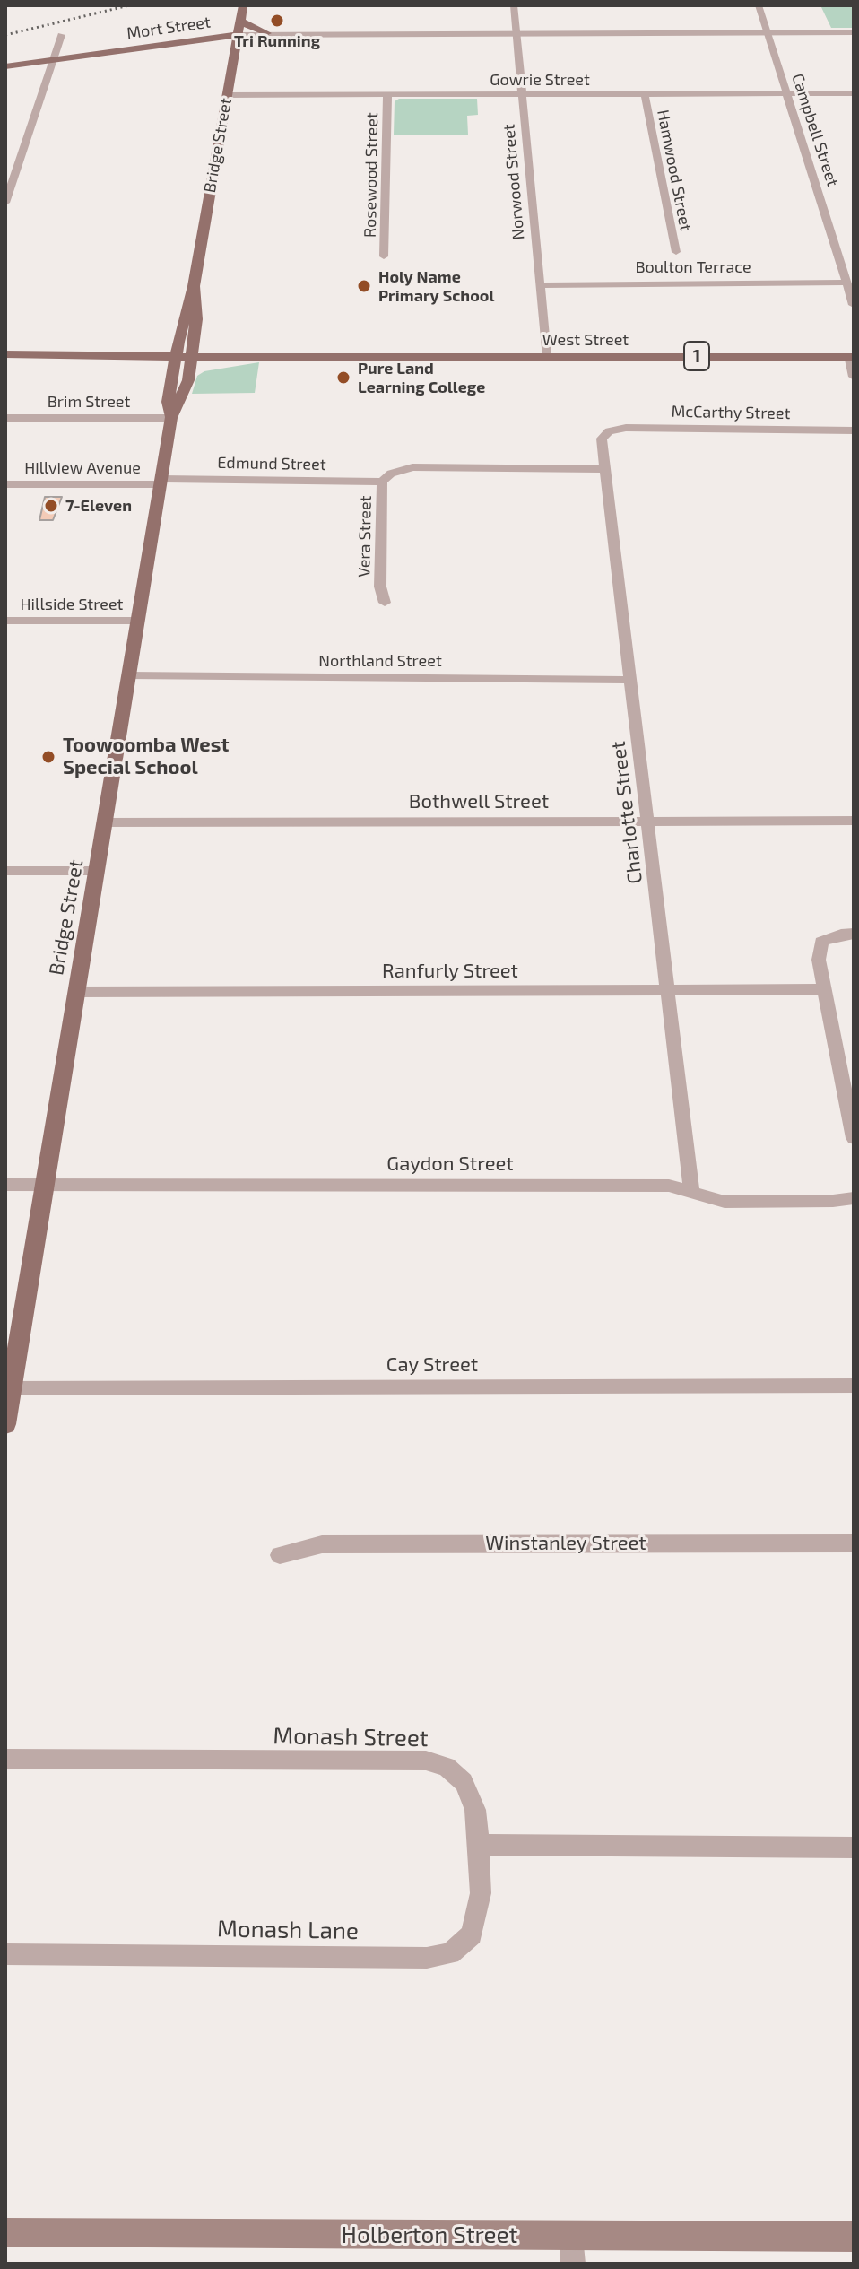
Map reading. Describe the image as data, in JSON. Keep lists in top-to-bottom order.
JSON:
{
  "streets": {
    "main road": [
      "Mort Street",
      "Bridge Street",
      "West Street",
      "1",
      "Holberton Street"
    ],
    "street": [
      "Gowrie Street",
      "Campbell Street",
      "Hamwood Street",
      "Rosewood Street",
      "Norwood Street",
      "Boulton Terrace",
      "Brim Street",
      "McCarthy Street",
      "Edmund Street",
      "Hillview Avenue",
      "Vera Street",
      "Hillside Street",
      "Northland Street",
      "Bothwell Street",
      "Charlotte Street",
      "Ranfurly Street",
      "Gaydon Street",
      "Cay Street",
      "Winstanley Street",
      "Monash Street",
      "Monash Lane"
    ]
  },
  "crossings": [
    ["Mort Street", "Campbell Street"],
    ["Mort Street", "Bridge Street"],
    ["Mort Street", "Norwood Street"],
    ["Gowrie Street", "Campbell Street"],
    ["Gowrie Street", "Bridge Street"],
    ["Gowrie Street", "Hamwood Street"],
    ["Gowrie Street", "Rosewood Street"],
    ["Gowrie Street", "Norwood Street"],
    ["Campbell Street", "Boulton Terrace"],
    ["Bridge Street", "West Street"],
    ["Bridge Street", "Brim Street"],
    ["Bridge Street", "Edmund Street"],
    ["Bridge Street", "Hillview Avenue"],
    ["Bridge Street", "Hillside Street"],
    ["Bridge Street", "Northland Street"],
    ["Bridge Street", "Bothwell Street"],
    ["Bridge Street", "Ranfurly Street"],
    ["Bridge Street", "Gaydon Street"],
    ["Bridge Street", "Cay Street"],
    ["Norwood Street", "Boulton Terrace"],
    ["Norwood Street", "West Street"],
    ["McCarthy Street", "Charlotte Street"],
    ["Edmund Street", "Hillview Avenue"],
    ["Edmund Street", "Vera Street"],
    ["Edmund Street", "Charlotte Street"],
    ["Northland Street", "Charlotte Street"],
    ["Bothwell Street", "Charlotte Street"],
    ["Charlotte Street", "Ranfurly Street"],
    ["Charlotte Street", "Gaydon Street"],
    ["Monash Street", "Monash Lane"]
  ],
  "places": [
    "Tri Running",
    "Holy Name Primary School",
    "Pure Land Learning College",
    "7-Eleven",
    "Toowoomba West Special School"
  ]
}
